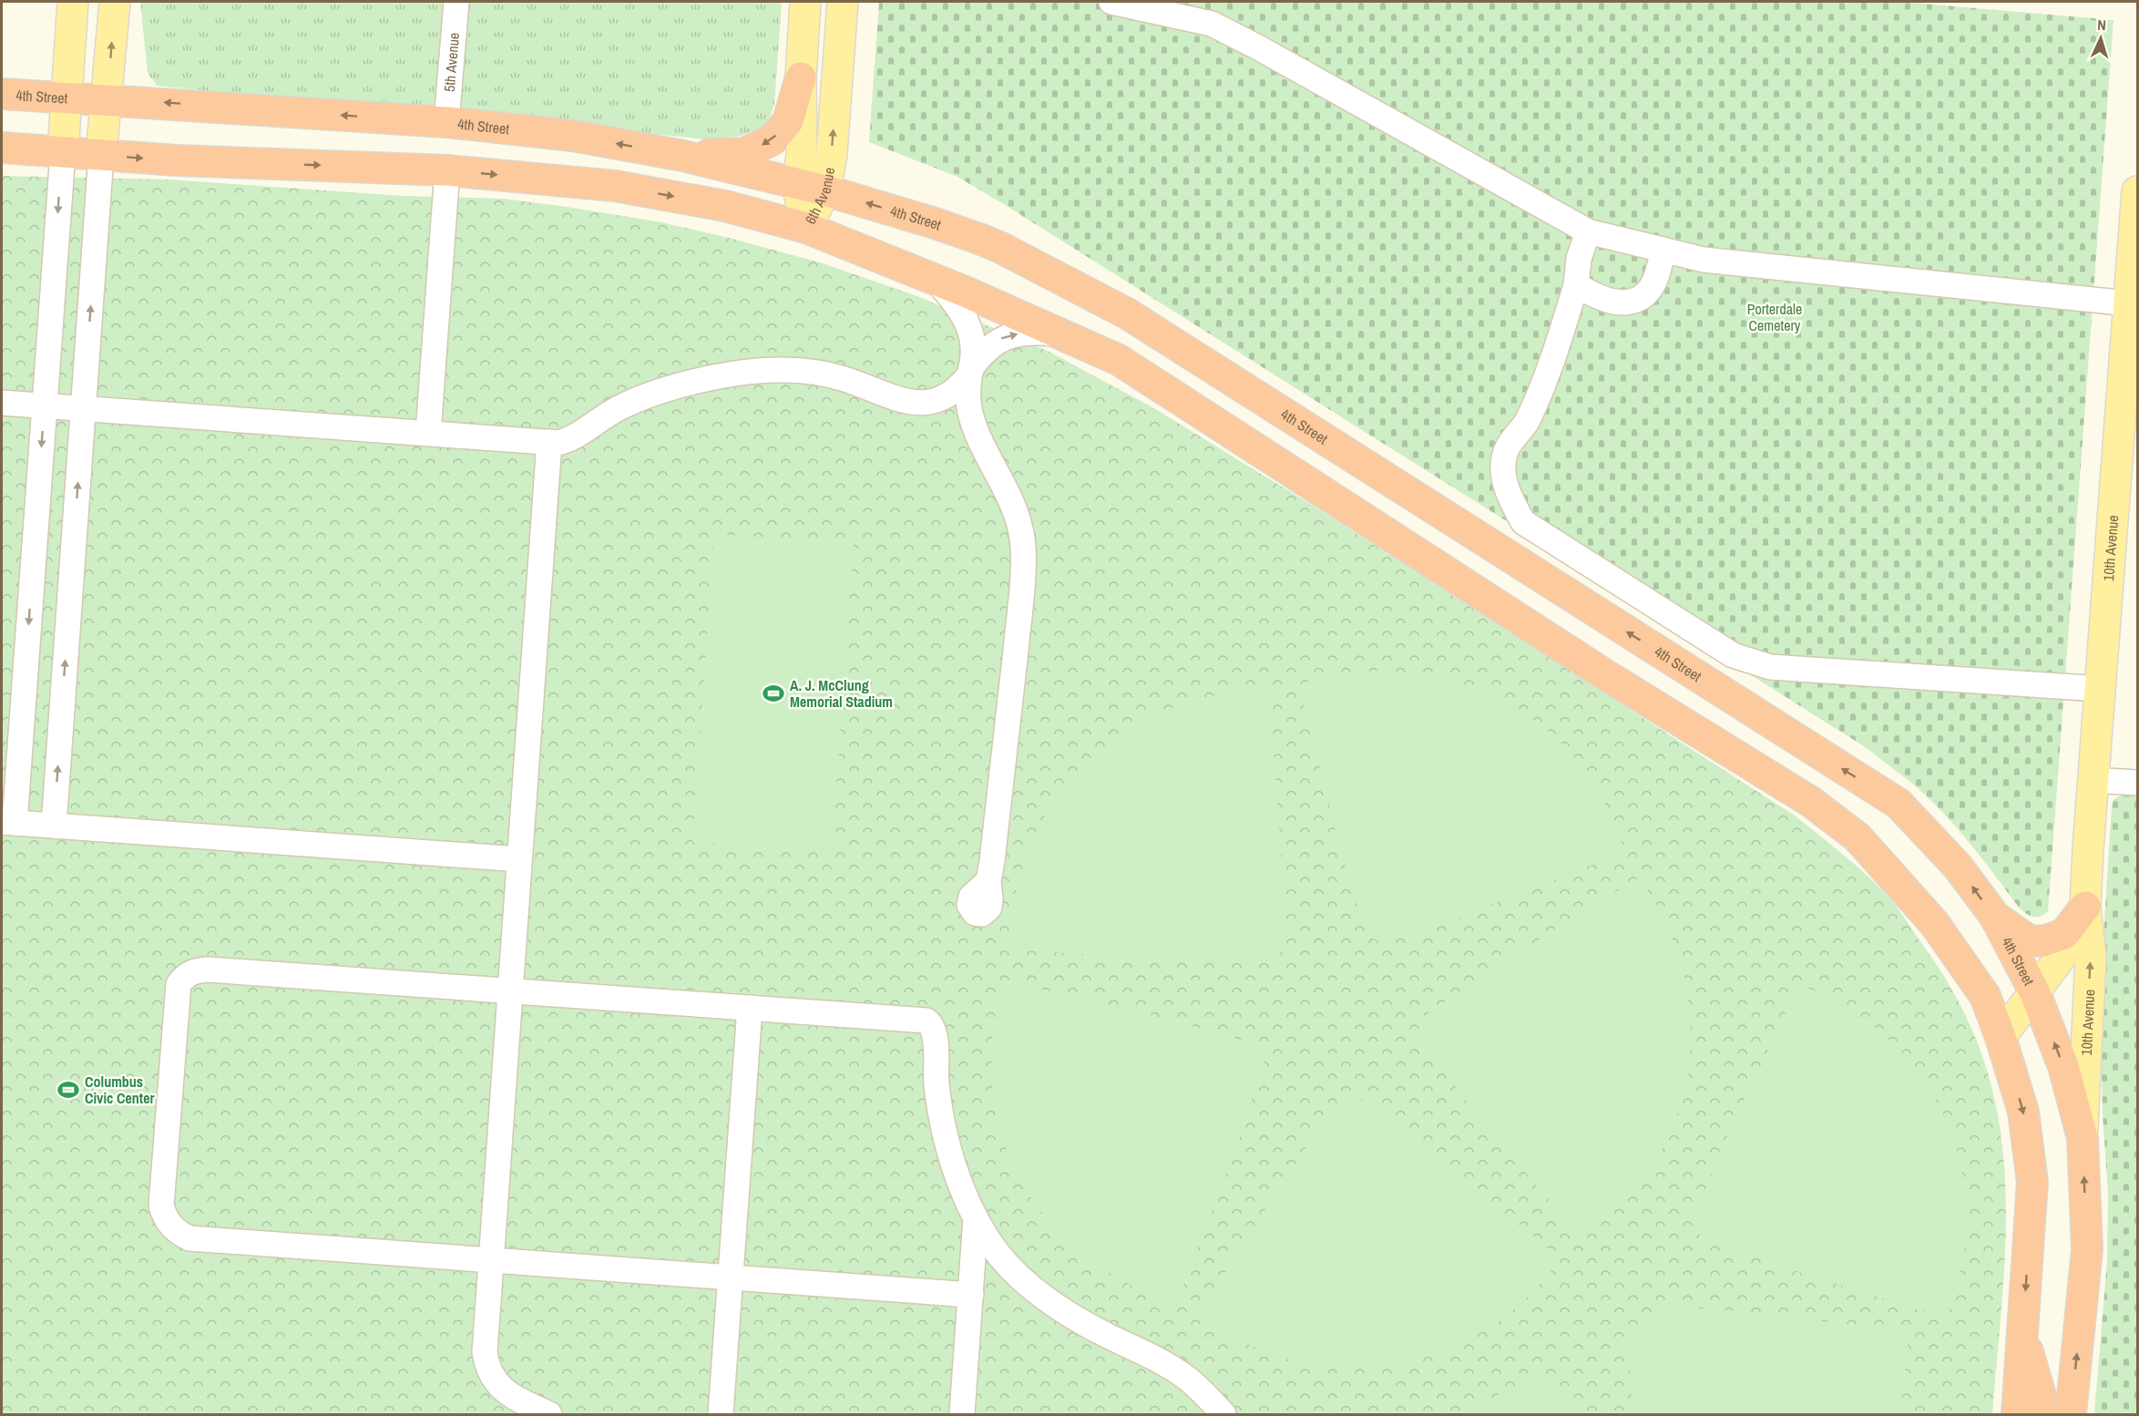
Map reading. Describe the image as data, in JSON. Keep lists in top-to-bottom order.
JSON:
{
  "streets": {
    "highway": ["4th Street"],
    "main road": ["6th Avenue", "10th Avenue"],
    "street": ["5th Avenue"]
  },
  "crossings": [
    ["5th Avenue", "4th Street"],
    ["4th Street", "6th Avenue"],
    ["4th Street", "10th Avenue"]
  ],
  "parks": ["Porterdale Cemetery"],
  "places": {
    "sports": ["A. J. McClung Memorial Stadium", "Columbus Civic Center"]
  },
  "north": "top"
}
